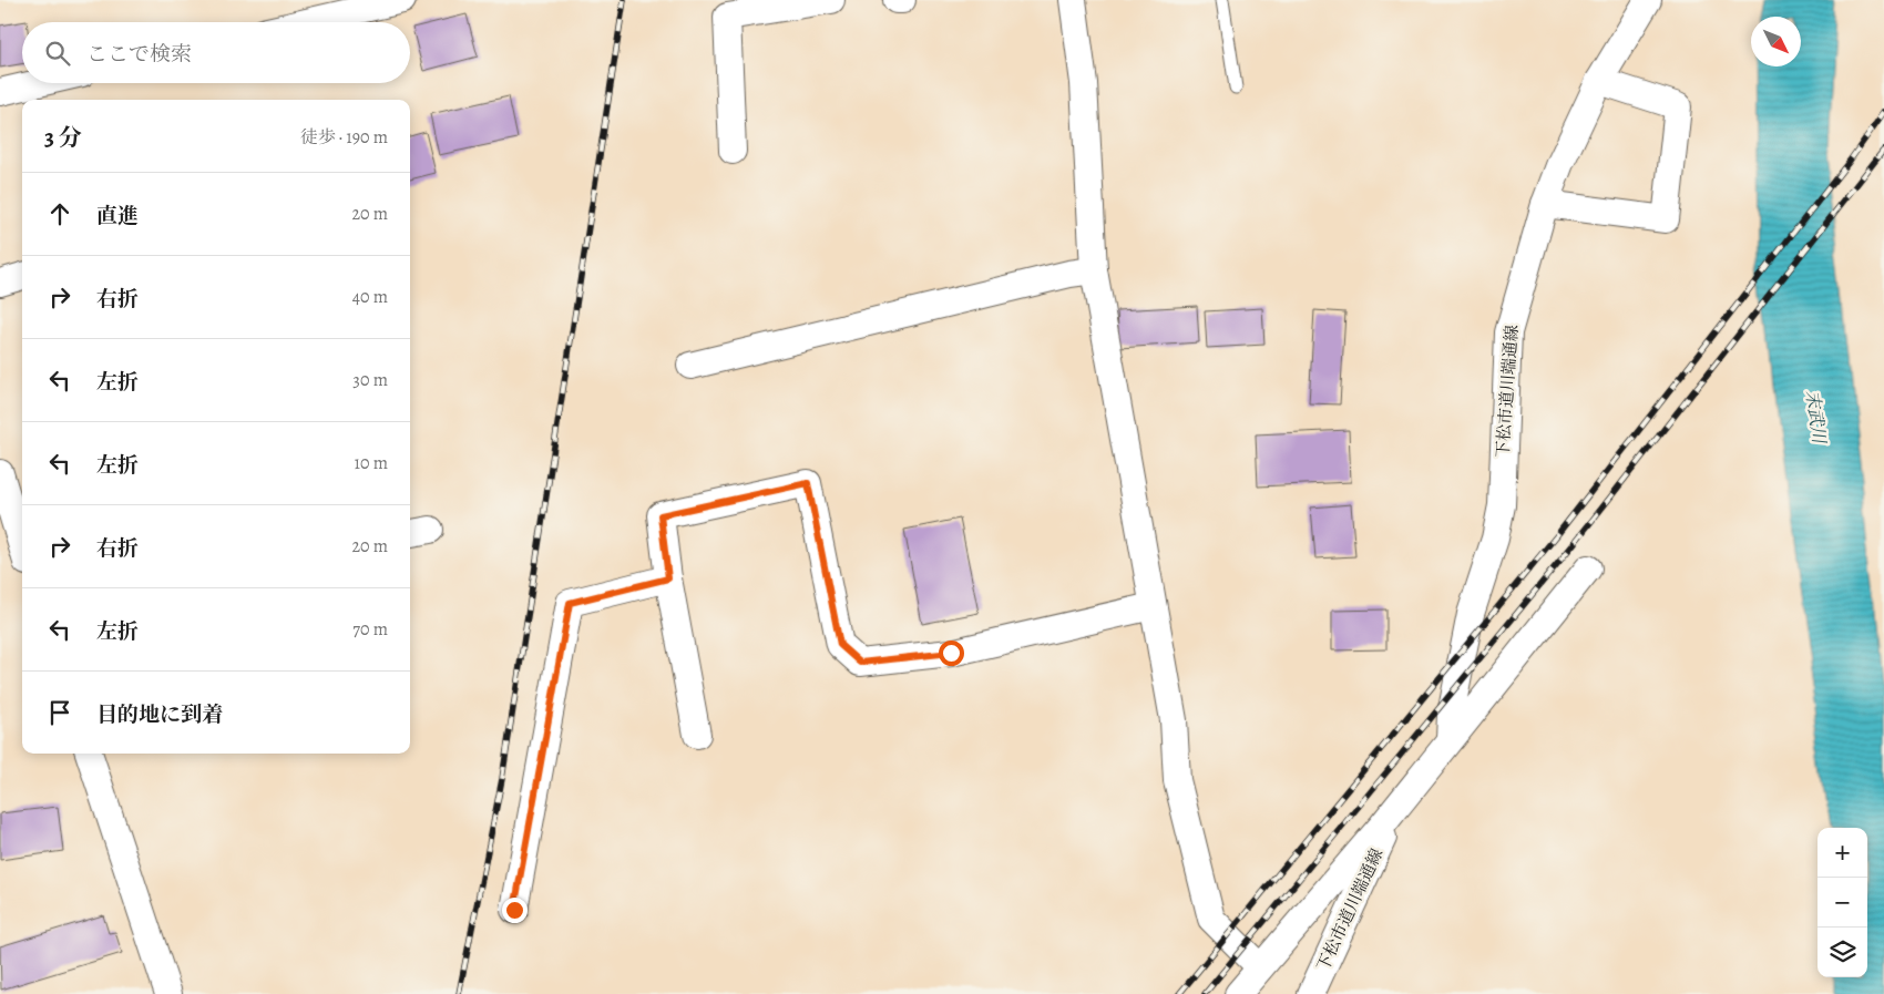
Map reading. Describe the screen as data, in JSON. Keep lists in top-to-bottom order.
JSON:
{
  "streets": {
    "street": ["下松市道川端通線"]
  },
  "water": ["末武川"],
  "north": "bottom right",
  "page": {
    "search": "ここで検索",
    "heading": ["3 分", "徒歩 · 190 m"],
    "list": [
      ["直進", "20 m"],
      ["右折", "40 m"],
      ["左折", "30 m"],
      ["左折", "10 m"],
      ["右折", "20 m"],
      ["左折", "70 m"],
      "目的地に到着"
    ],
    "map_buttons": ["+", "−"]
  }
}
